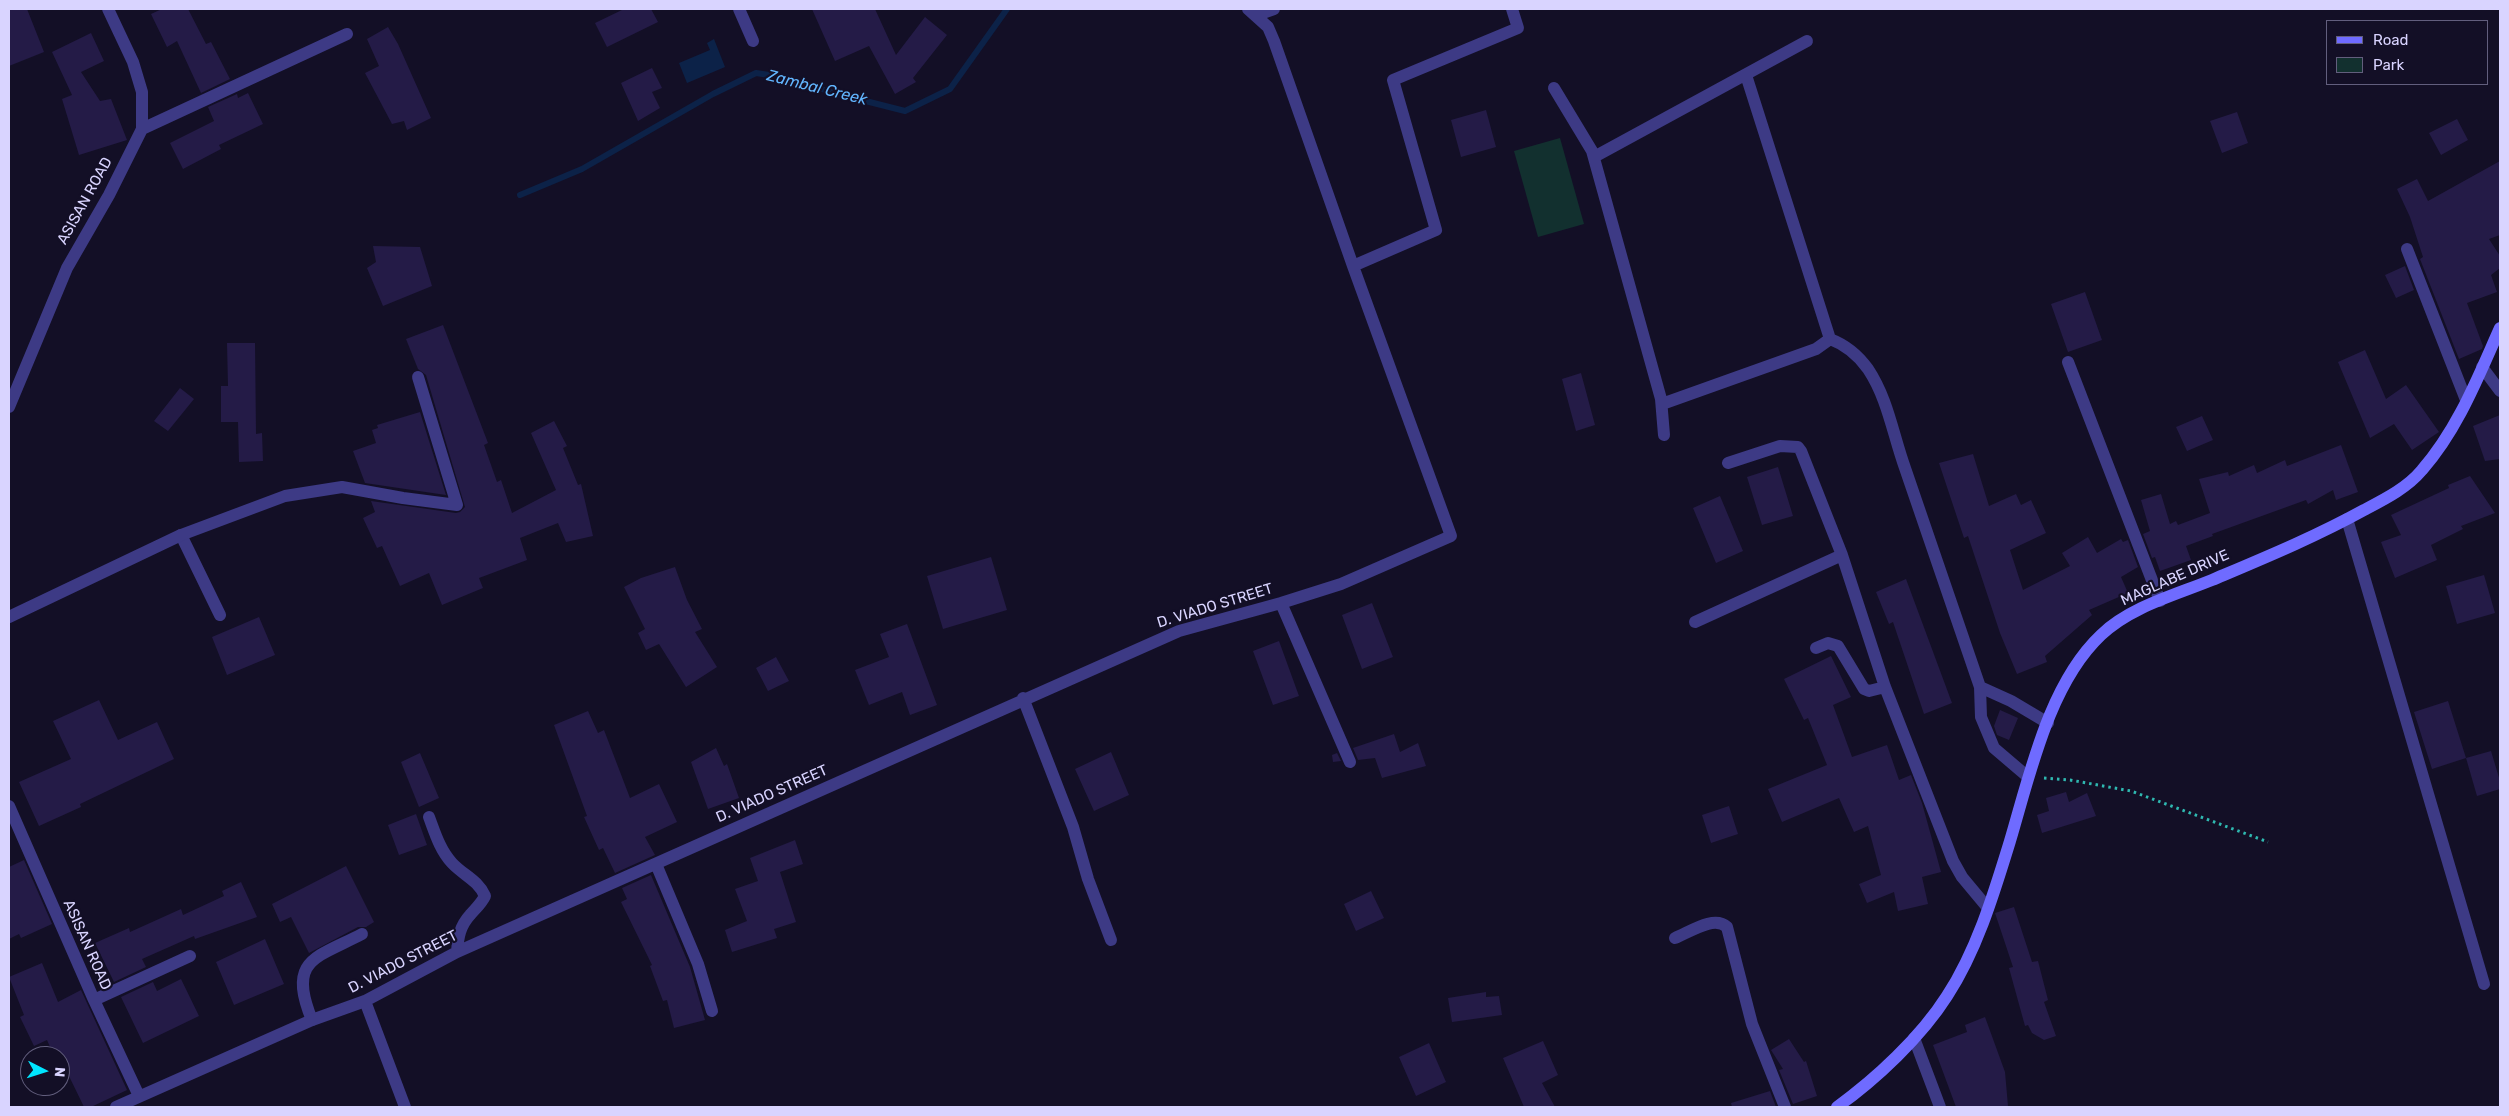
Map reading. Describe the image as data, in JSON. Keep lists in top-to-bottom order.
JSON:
{
  "streets": {
    "main road": ["MAGLABE DRIVE"],
    "street": ["ASISAN ROAD", "D. VIADO STREET"]
  },
  "crossings": [
    ["ASISAN ROAD", "D. VIADO STREET"]
  ],
  "water": ["Zambal Creek"],
  "legend": ["Road", "Park"],
  "north": "right"
}
